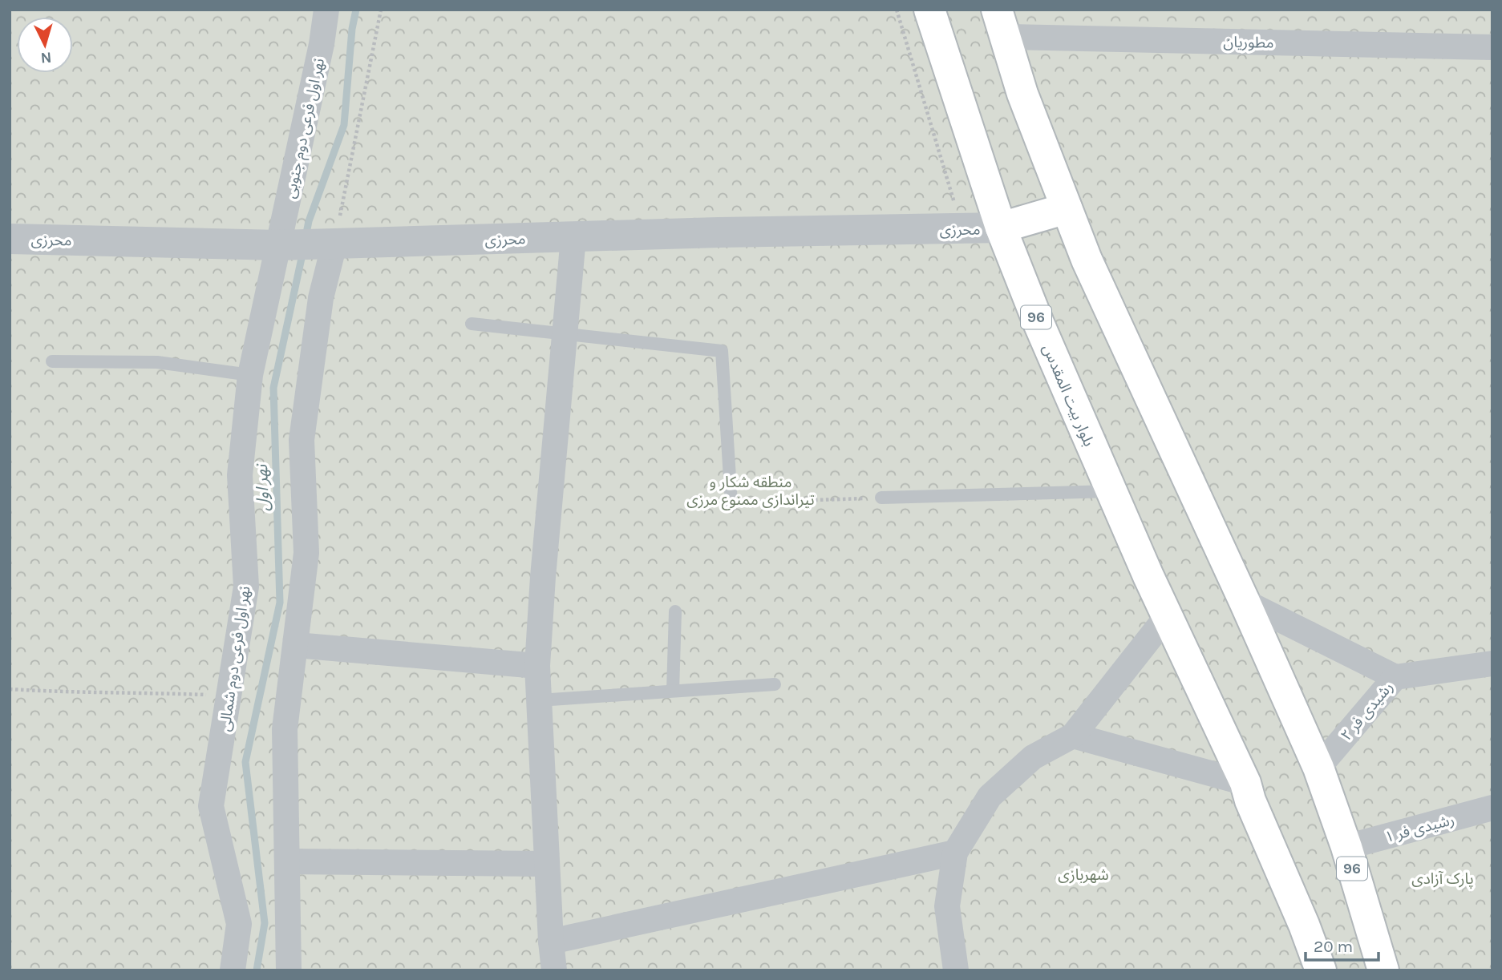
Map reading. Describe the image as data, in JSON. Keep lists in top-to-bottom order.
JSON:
{
  "streets": {
    "main road": ["96", "بلوار بیت المقدس"],
    "street": [
      "مطوریان",
      "نهر اول فرعی دوم جنوبی",
      "محرزی",
      "نهر اول فرعی دوم شمالی",
      "رشیدی فر ۲",
      "رشیدی فر ۱"
    ]
  },
  "crossings": [
    ["مطوریان", "96"],
    ["نهر اول فرعی دوم جنوبی", "محرزی"],
    ["نهر اول فرعی دوم جنوبی", "نهر اول فرعی دوم شمالی"],
    ["محرزی", "بلوار بیت المقدس"],
    ["محرزی", "نهر اول فرعی دوم شمالی"],
    ["96", "بلوار بیت المقدس"],
    ["96", "رشیدی فر ۲"],
    ["96", "رشیدی فر ۱"]
  ],
  "water": ["نهر اول"],
  "parks": ["منطقه شکار و تیراندازی ممنوع مرزی", "شهربازی", "پارک آزادی"],
  "scale_bar": "20 m",
  "north": "bottom"
}
